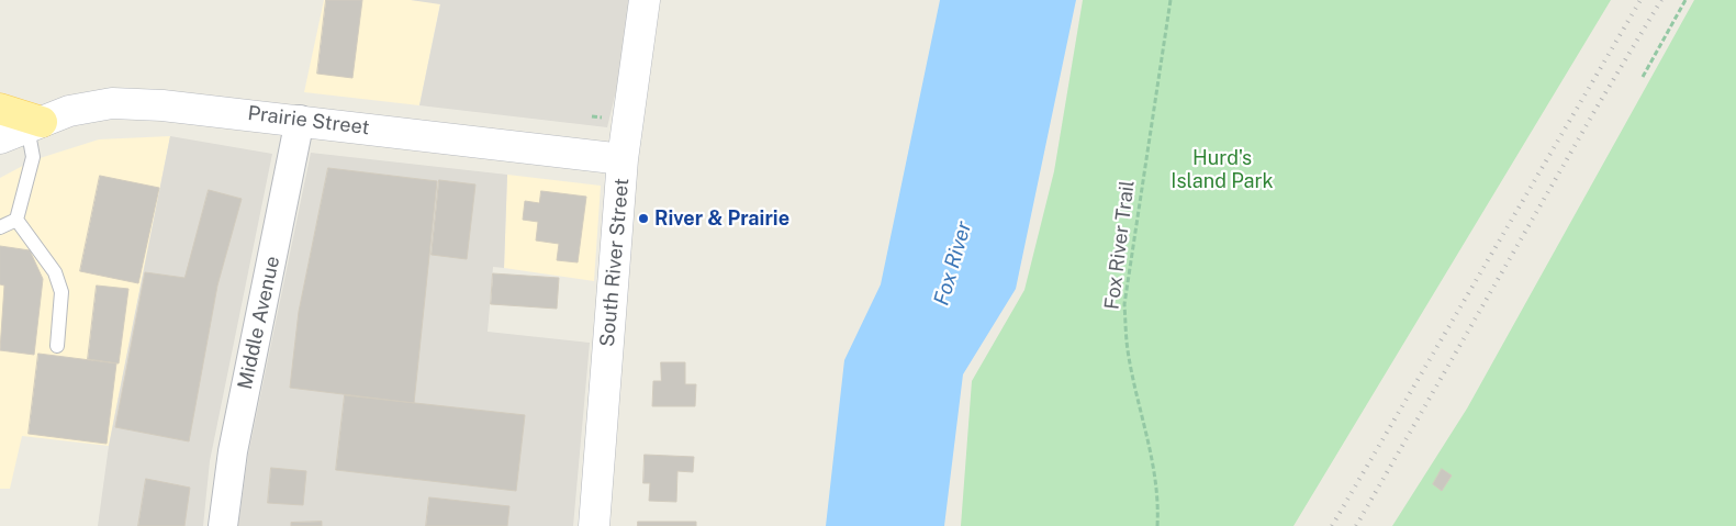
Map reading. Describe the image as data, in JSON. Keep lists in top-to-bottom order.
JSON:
{
  "streets": {
    "street": ["Prairie Street", "South River Street", "Middle Avenue"],
    "path": ["Fox River Trail"]
  },
  "crossings": [
    ["Prairie Street", "South River Street"],
    ["Prairie Street", "Middle Avenue"]
  ],
  "water": ["Fox River"],
  "parks": ["Hurd's Island Park"],
  "places": ["River & Prairie"]
}
